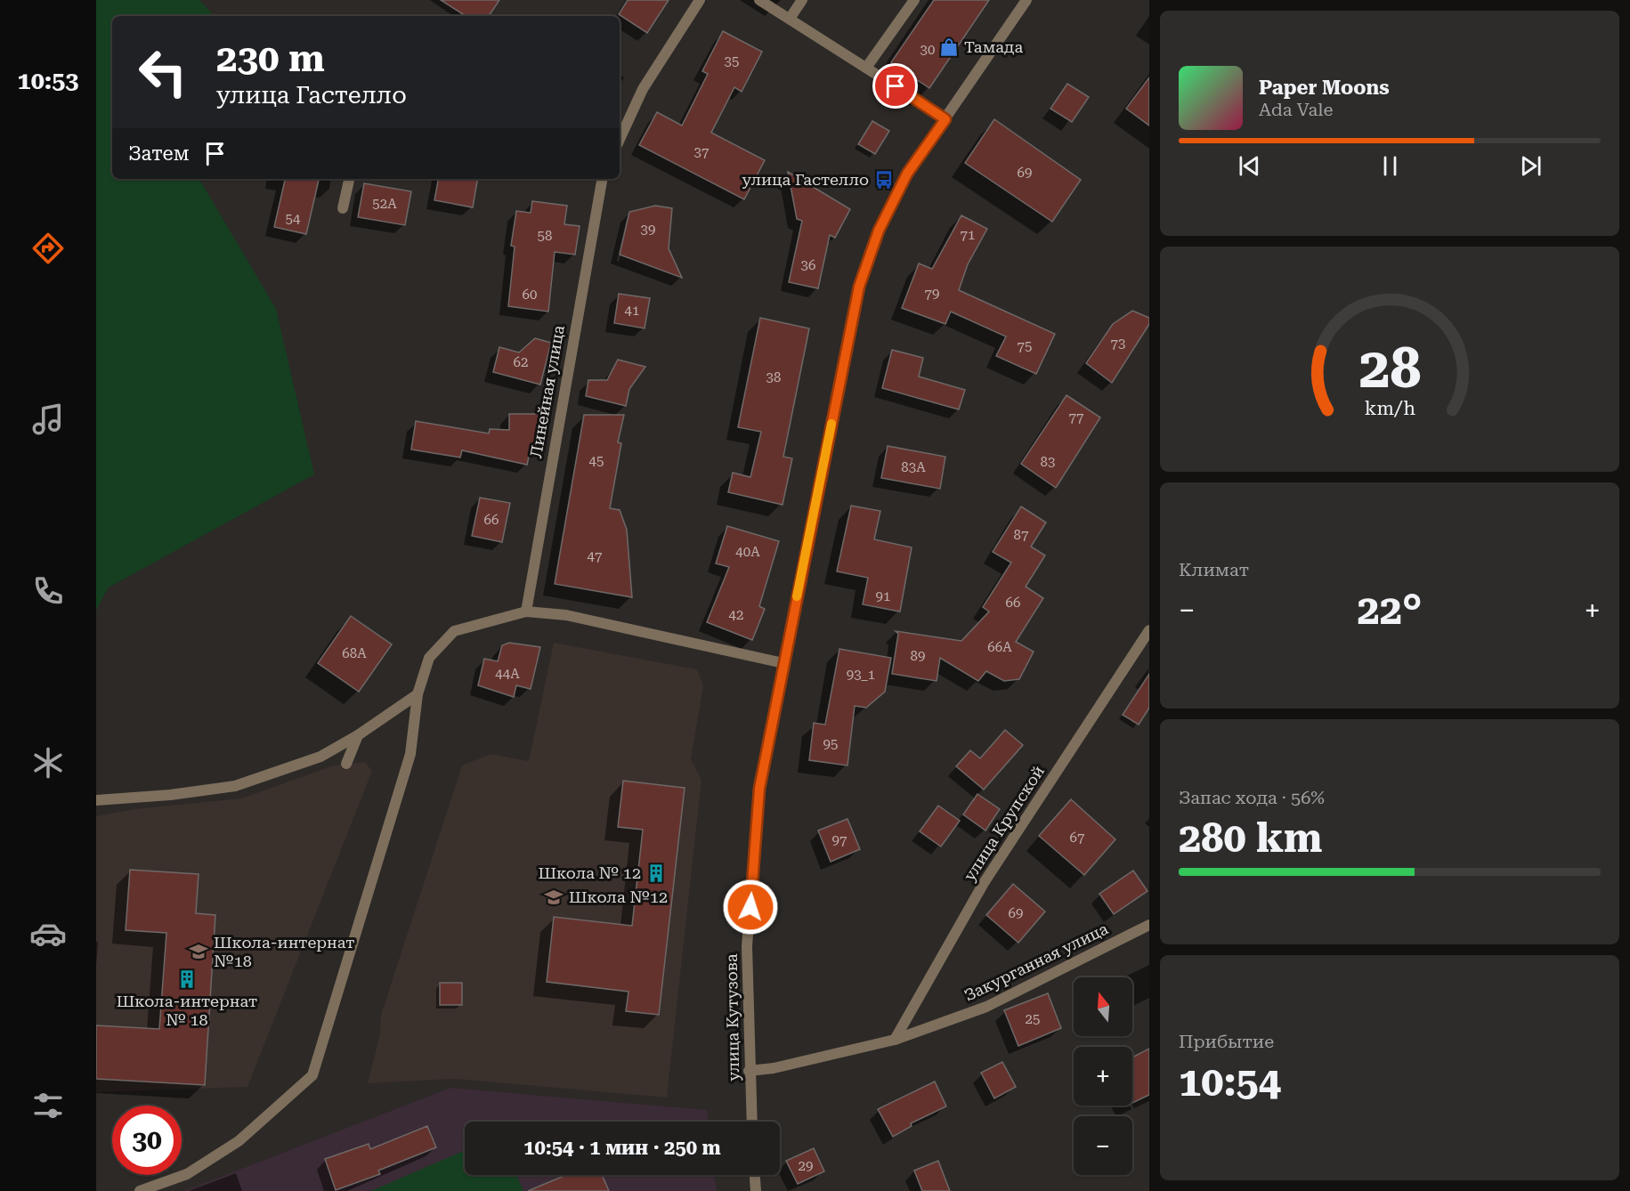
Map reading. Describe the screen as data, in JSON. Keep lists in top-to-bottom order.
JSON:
{
  "streets": {
    "street": [
      "Линейная улица",
      "улица Крупской",
      "Закурганная улица",
      "улица Кутузова"
    ]
  },
  "crossings": [
    ["улица Крупской", "Закурганная улица"],
    ["Закурганная улица", "улица Кутузова"]
  ],
  "places": {
    "shop": ["Тамада"],
    "bus stop": ["улица Гастелло"],
    "building": ["Школа № 12", "Школа-интернат № 18"],
    "school or university": ["Школа №12", "Школа-интернат №18"]
  },
  "house_numbers": [
    "30",
    "35",
    "37",
    "69",
    "52А",
    "54",
    "39",
    "71",
    "58",
    "36",
    "79",
    "60",
    "41",
    "73",
    "75",
    "62",
    "38",
    "77",
    "45",
    "83",
    "83А",
    "66",
    "87",
    "40А",
    "47",
    "91",
    "66",
    "42",
    "66А",
    "68А",
    "89",
    "44А",
    "93_1",
    "95",
    "67",
    "97",
    "69",
    "25",
    "29"
  ],
  "north": "top",
  "page": {
    "tabs": "10:53",
    "turn": ["230 m", "улица Гастелло"],
    "song": ["Paper Moons", "Ada Vale"],
    "then": "Затем",
    "tile": [
      "Климат",
      ["Запас хода · 56%", "280 km"],
      ["Прибытие", "10:54"]
    ],
    "heat": ["−", "22°", "+"],
    "map_buttons": ["+", "−"],
    "limit": "30",
    "trip": "10:54 · 1 мин · 250 m",
    "gauge": ["28", "km/h"]
  }
}
